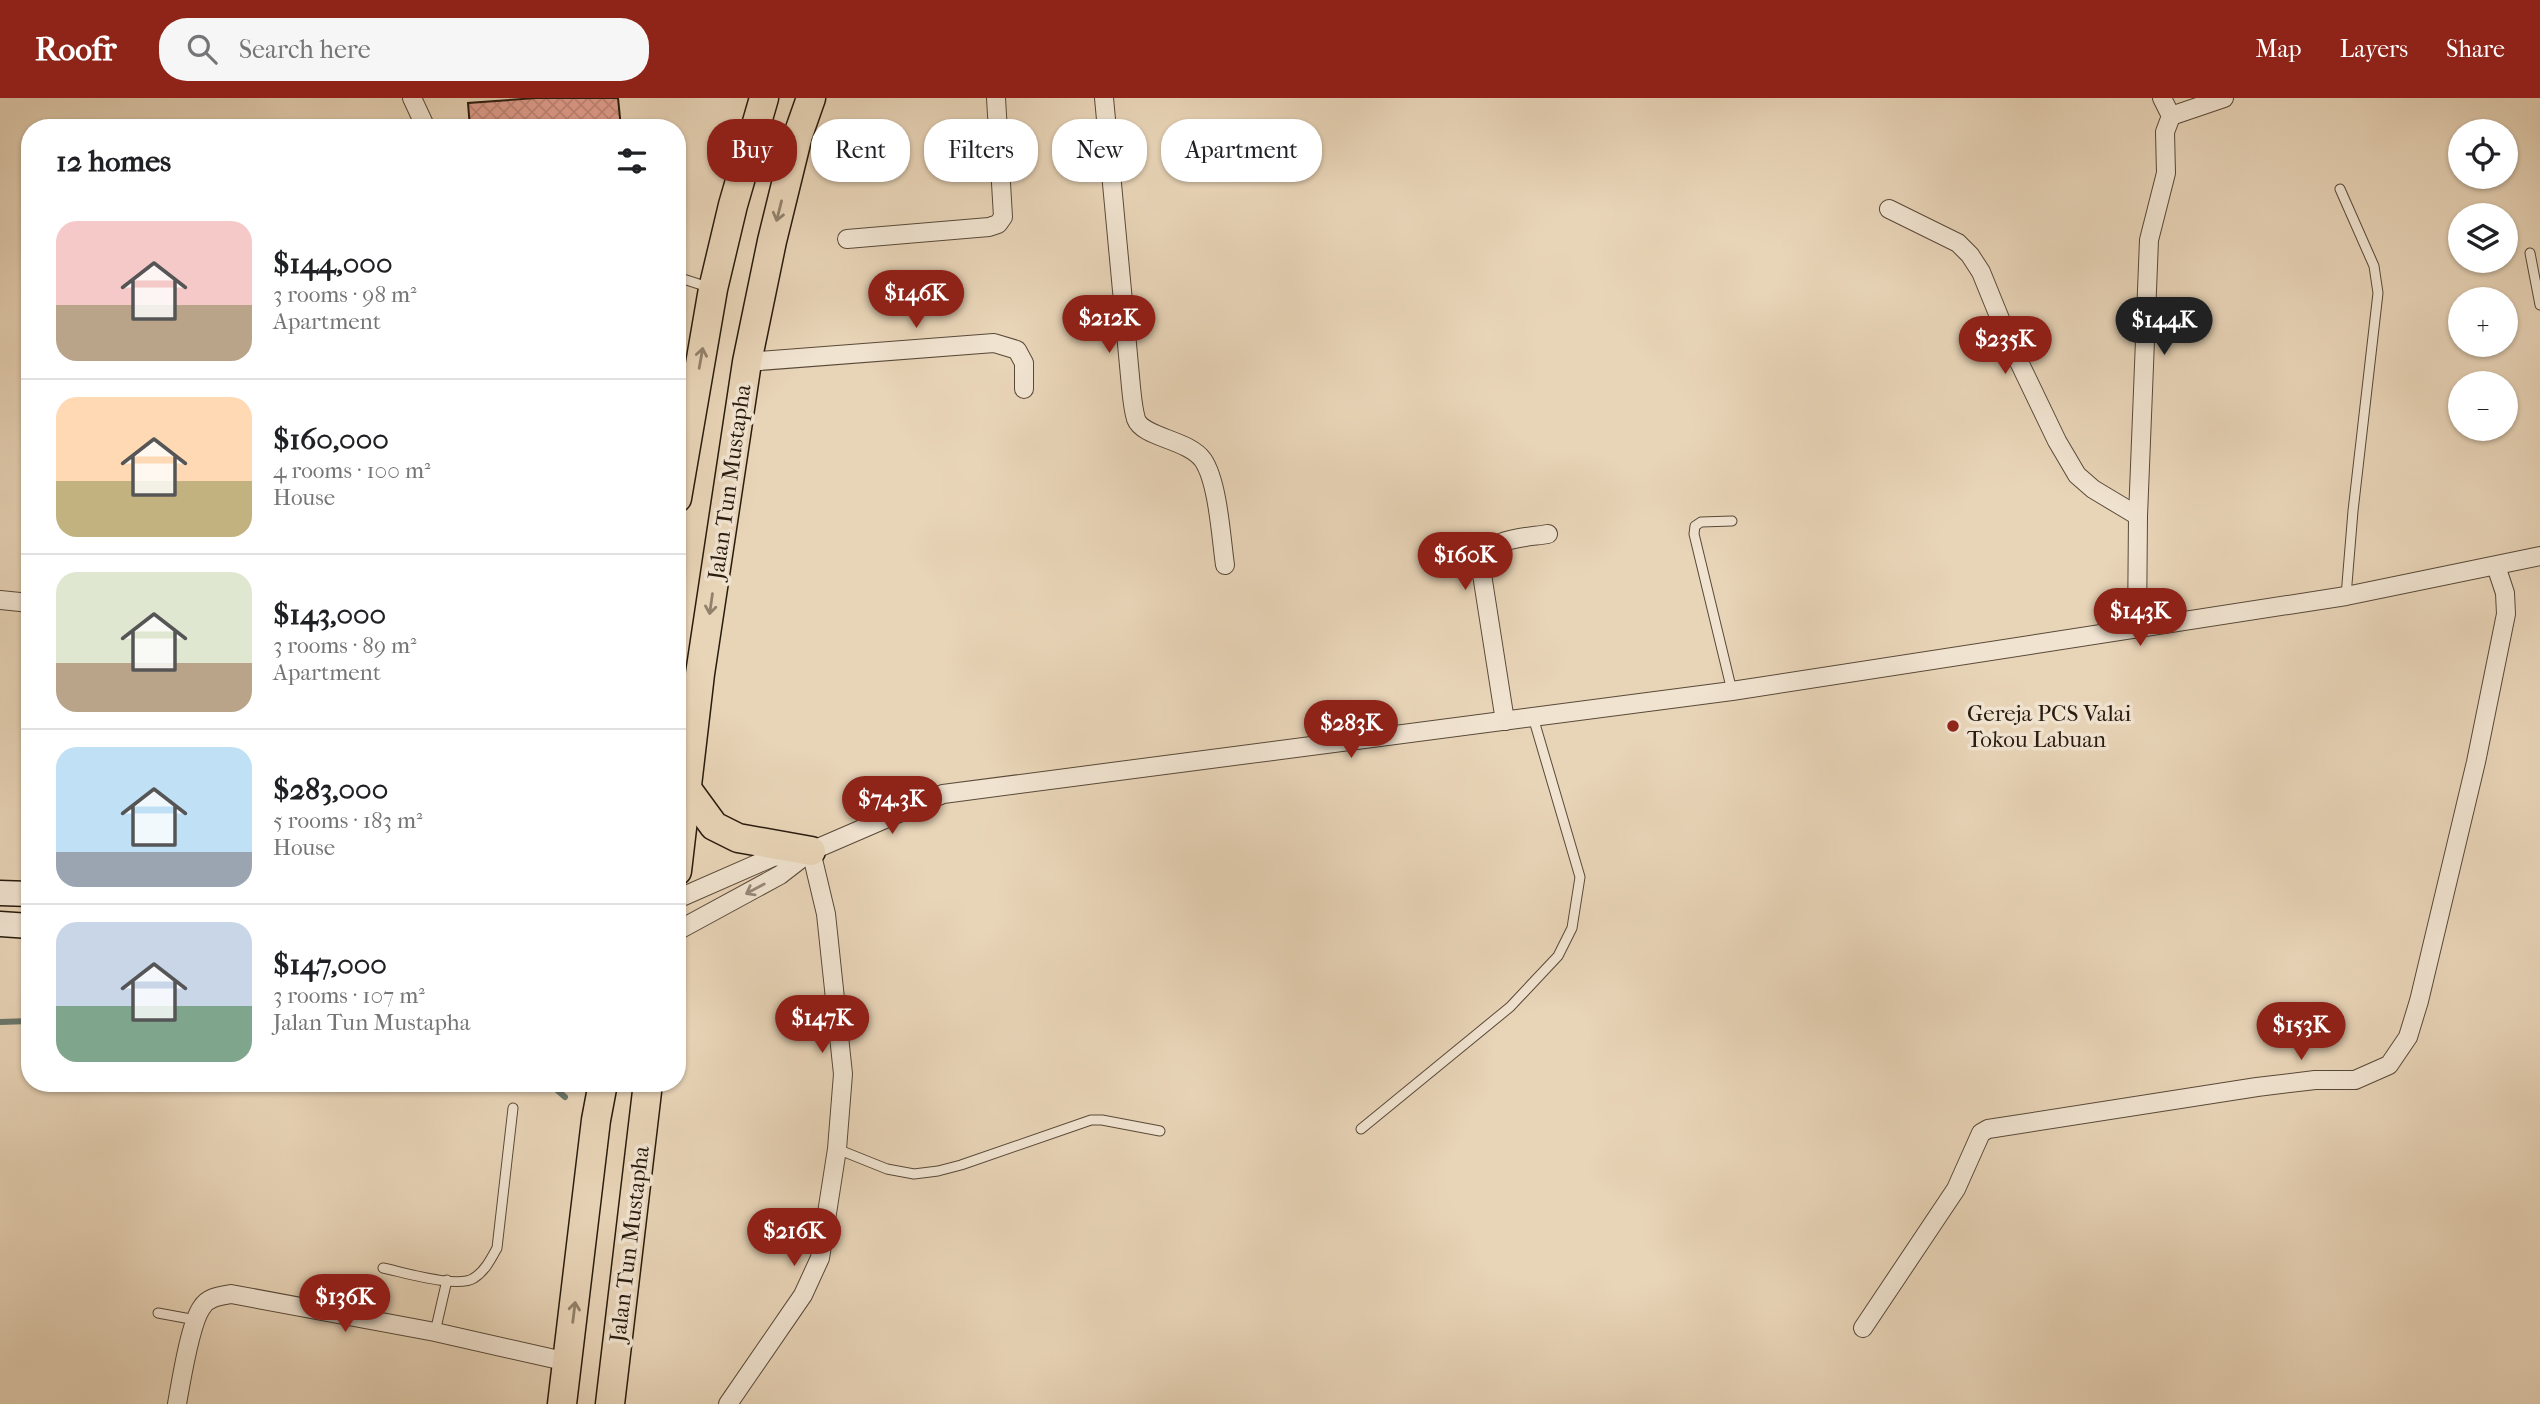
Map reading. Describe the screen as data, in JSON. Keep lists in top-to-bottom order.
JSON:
{
  "streets": {
    "main road": ["Jalan Tun Mustapha"]
  },
  "places": ["Gereja PCS Valai Tokou Labuan"],
  "page": {
    "header": "Roofr",
    "search": "Search here",
    "nav": ["Map", "Layers", "Share"],
    "map_buttons": ["+", "−"],
    "chip": [
      "Buy",
      "Rent",
      "Filters",
      "New",
      "Apartment"
    ],
    "heading": "12 homes",
    "list": [
      {
        "name": "$144,000",
        "note": "3 rooms · 98 m² · Apartment"
      },
      {
        "name": "$160,000",
        "note": "4 rooms · 100 m² · House"
      },
      {
        "name": "$143,000",
        "note": "3 rooms · 89 m² · Apartment"
      },
      {
        "name": "$283,000",
        "note": "5 rooms · 183 m² · House"
      },
      {
        "name": "$147,000",
        "note": "3 rooms · 107 m² · Jalan Tun Mustapha"
      }
    ],
    "price": [
      "$146K",
      "$212K",
      "$144K",
      "$235K",
      "$160K",
      "$143K",
      "$283K",
      "$74.3K",
      "$147K",
      "$153K",
      "$216K",
      "$136K"
    ]
  }
}
